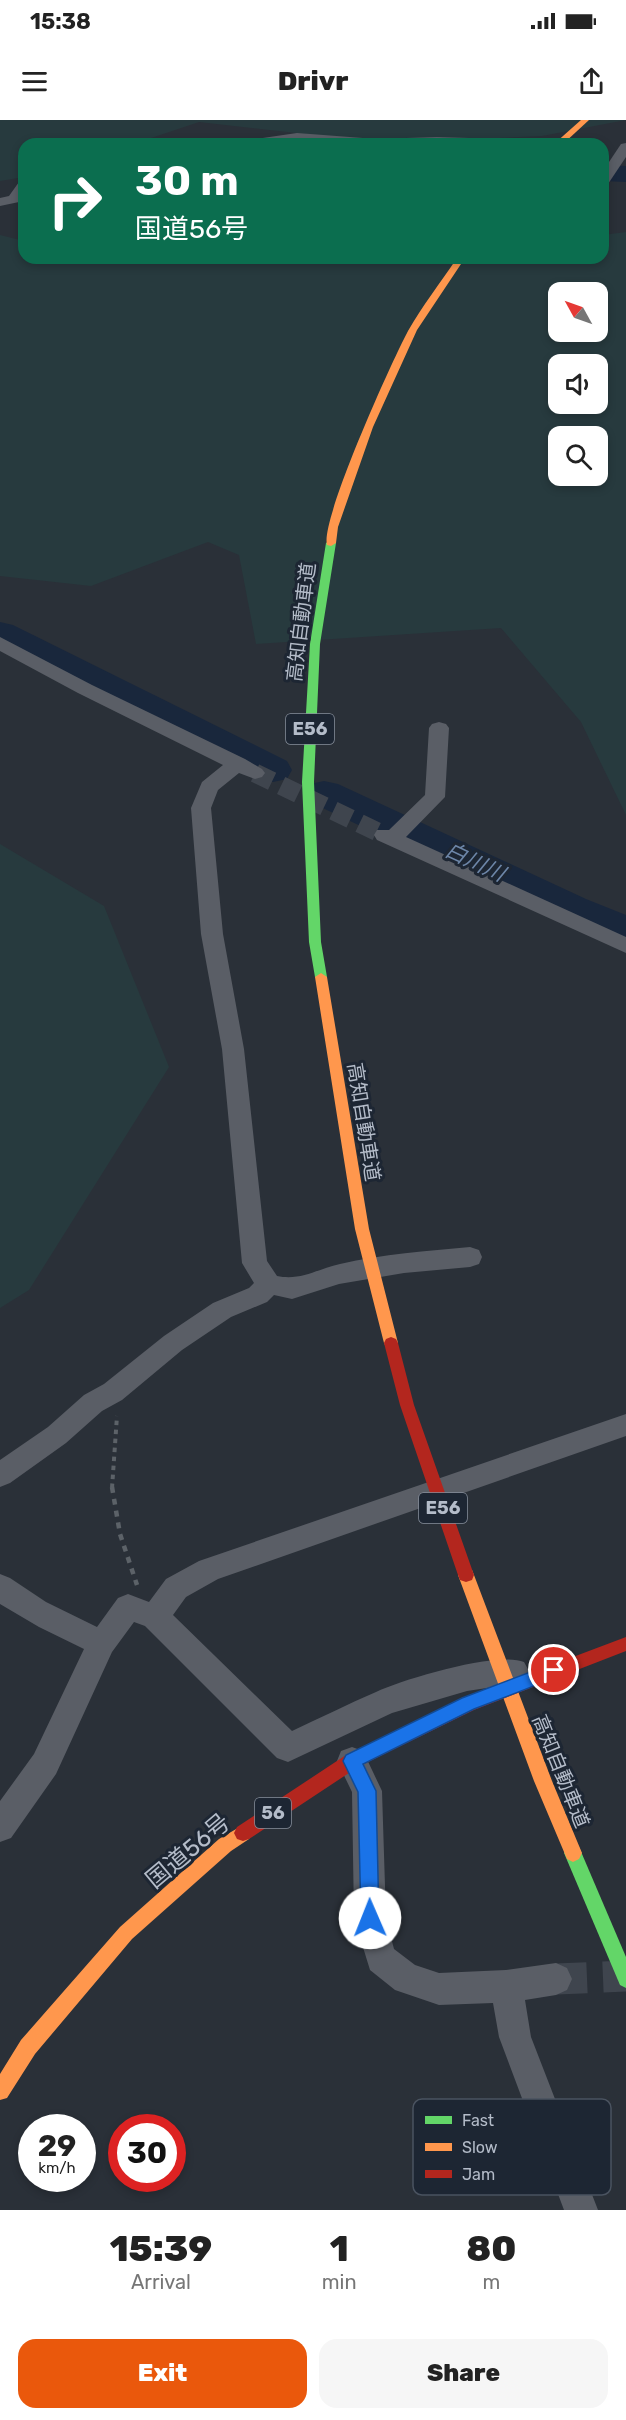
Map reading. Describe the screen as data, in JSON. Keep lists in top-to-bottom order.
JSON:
{
  "streets": {
    "highway": [
      "高知自動車道",
      "E56",
      "56",
      "国道56号"
    ]
  },
  "water": ["白川川"],
  "legend": ["Fast", "Slow", "Jam"],
  "north": "top left",
  "page": {
    "status": "15:38",
    "header": "Drivr",
    "turn": ["30 m", "国道56号"],
    "speed": "29 km/h",
    "limit": "30",
    "eta": [
      "15:39",
      "Arrival",
      "1",
      "min",
      "80",
      "m"
    ],
    "buttons": ["Exit", "Share"]
  }
}
